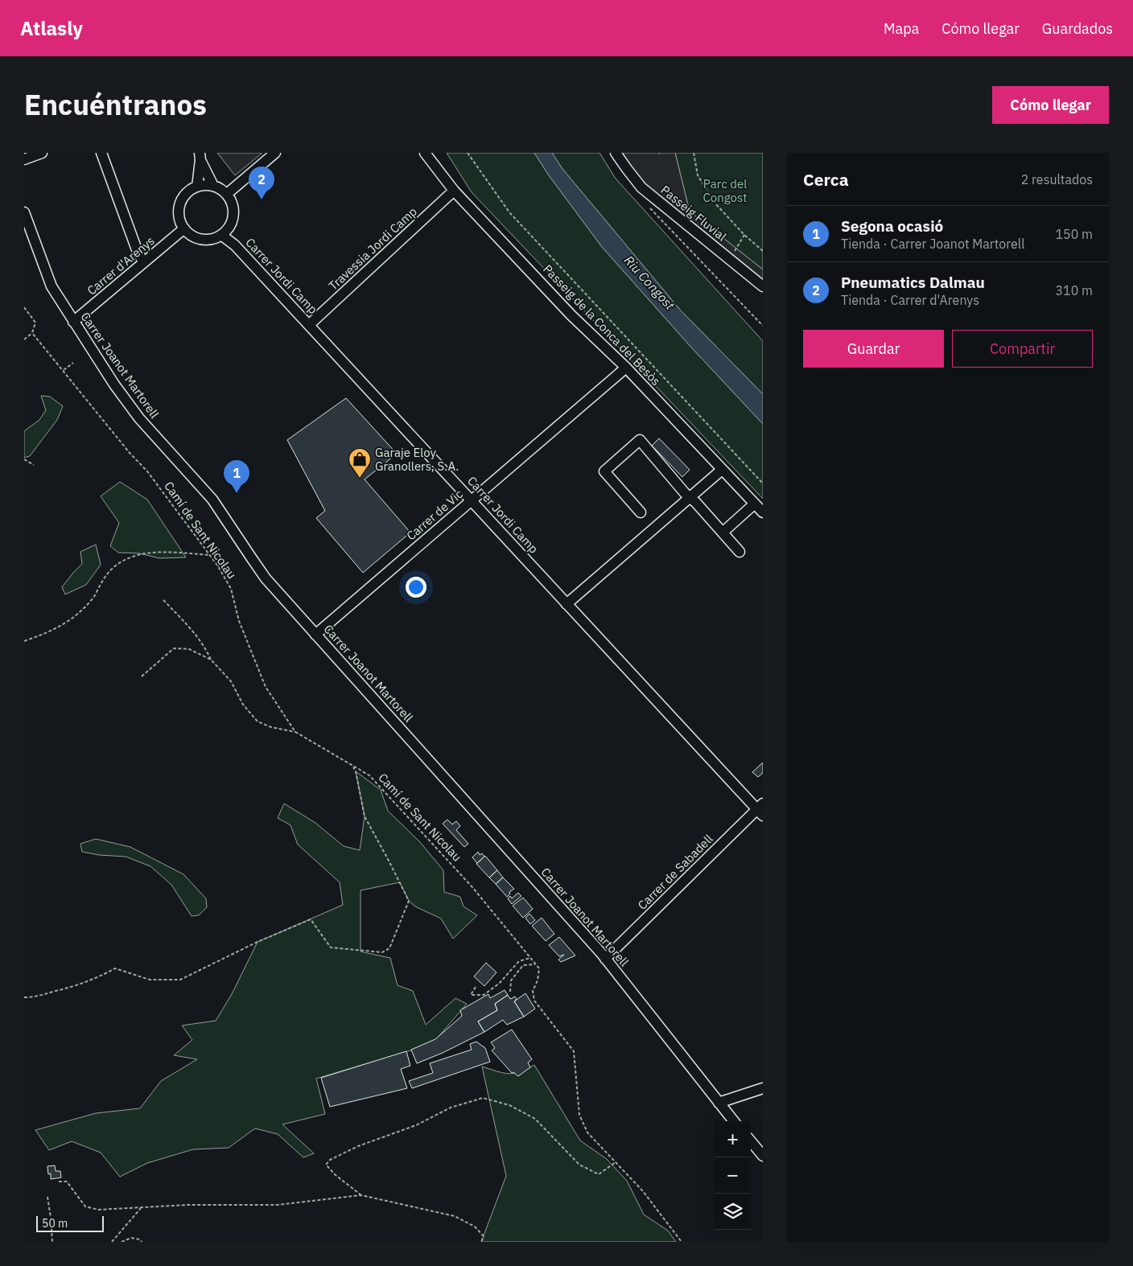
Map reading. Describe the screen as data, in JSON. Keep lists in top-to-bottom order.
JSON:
{
  "streets": {
    "street": [
      "Passeig Fluvial",
      "Travessia Jordi Camp",
      "Carrer d'Arenys",
      "Carrer Jordi Camp",
      "Passeig de la Conca del Besòs",
      "Carrer Joanot Martorell",
      "Carrer de Vic",
      "Carrer de Sabadell"
    ],
    "path": ["Camí de Sant Nicolau"]
  },
  "crossings": [
    ["Travessia Jordi Camp", "Carrer Jordi Camp"],
    ["Travessia Jordi Camp", "Passeig de la Conca del Besòs"],
    ["Carrer d'Arenys", "Carrer Jordi Camp"],
    ["Carrer d'Arenys", "Carrer Joanot Martorell"],
    ["Carrer Jordi Camp", "Carrer de Vic"],
    ["Carrer Jordi Camp", "Carrer de Sabadell"],
    ["Passeig de la Conca del Besòs", "Carrer de Vic"],
    ["Carrer Joanot Martorell", "Carrer de Vic"],
    ["Carrer Joanot Martorell", "Carrer de Sabadell"]
  ],
  "water": ["Riu Congost"],
  "parks": ["Parc del Congost"],
  "places": {
    "shop": ["Garaje Eloy Granollers, S.A."]
  },
  "scale_bar": "50 m",
  "page": {
    "header": "Atlasly",
    "nav": ["Mapa", "Cómo llegar", "Guardados"],
    "title": "Encuéntranos",
    "buttons": [
      "Cómo llegar",
      ["Guardar", "Compartir"]
    ],
    "heading": ["Cerca", "2 resultados"],
    "pins": ["2", "1"],
    "list": [
      {
        "mark": "1",
        "name": "Segona ocasió",
        "note": "Tienda · Carrer Joanot Martorell",
        "value": "150 m"
      },
      {
        "mark": "2",
        "name": "Pneumatics Dalmau",
        "note": "Tienda · Carrer d'Arenys",
        "value": "310 m"
      }
    ],
    "map_buttons": ["+", "−"],
    "scale": "50 m"
  }
}
